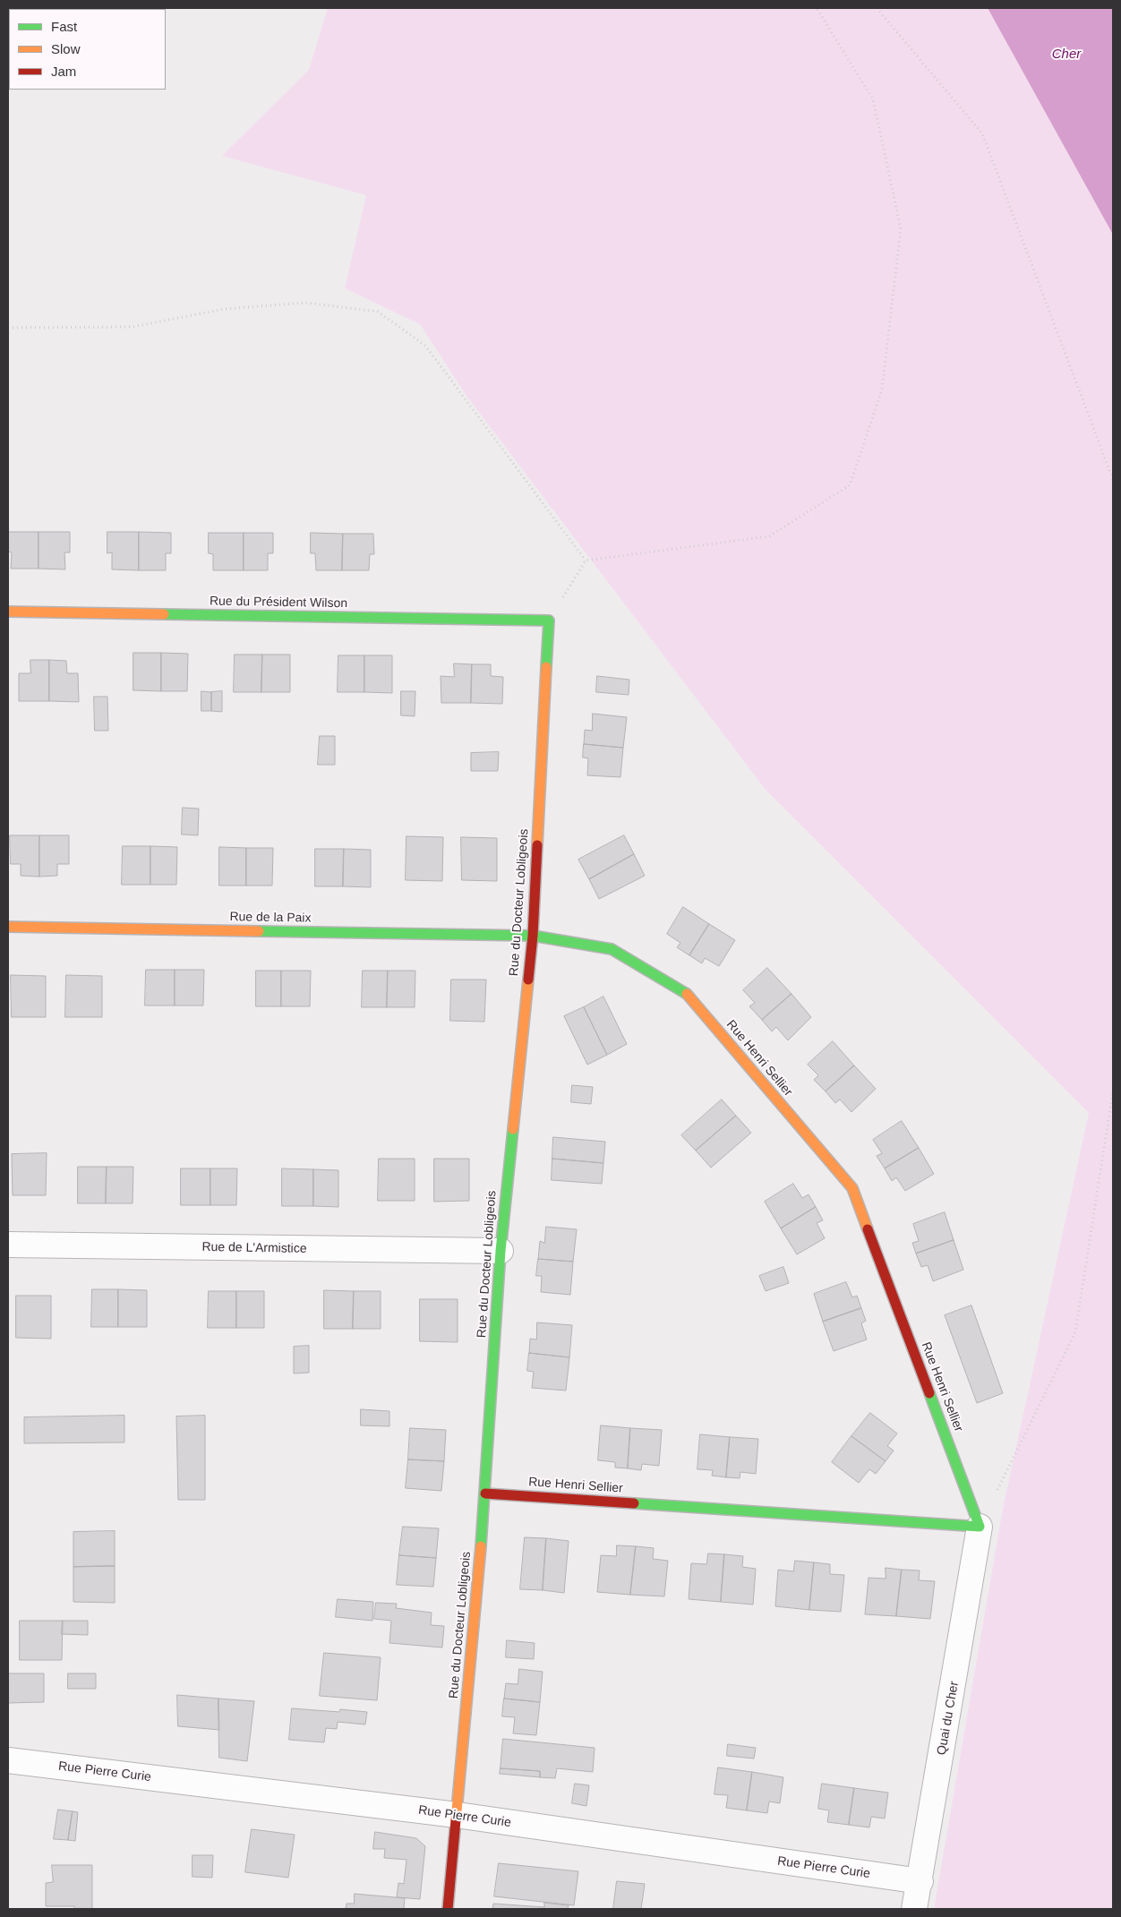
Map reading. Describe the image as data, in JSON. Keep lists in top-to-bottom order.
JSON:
{
  "streets": {
    "street": [
      "Rue du Président Wilson",
      "Rue du Docteur Lobligeois",
      "Rue de la Paix",
      "Rue Henri Sellier",
      "Rue de L'Armistice",
      "Quai du Cher",
      "Rue Pierre Curie"
    ]
  },
  "crossings": [
    ["Rue du Président Wilson", "Rue du Docteur Lobligeois"],
    ["Rue du Docteur Lobligeois", "Rue de la Paix"],
    ["Rue du Docteur Lobligeois", "Rue Henri Sellier"],
    ["Rue du Docteur Lobligeois", "Rue de L'Armistice"],
    ["Rue du Docteur Lobligeois", "Rue Pierre Curie"],
    ["Rue de la Paix", "Rue Henri Sellier"],
    ["Rue Henri Sellier", "Quai du Cher"],
    ["Quai du Cher", "Rue Pierre Curie"]
  ],
  "water": ["Cher"],
  "legend": ["Fast", "Slow", "Jam"]
}
